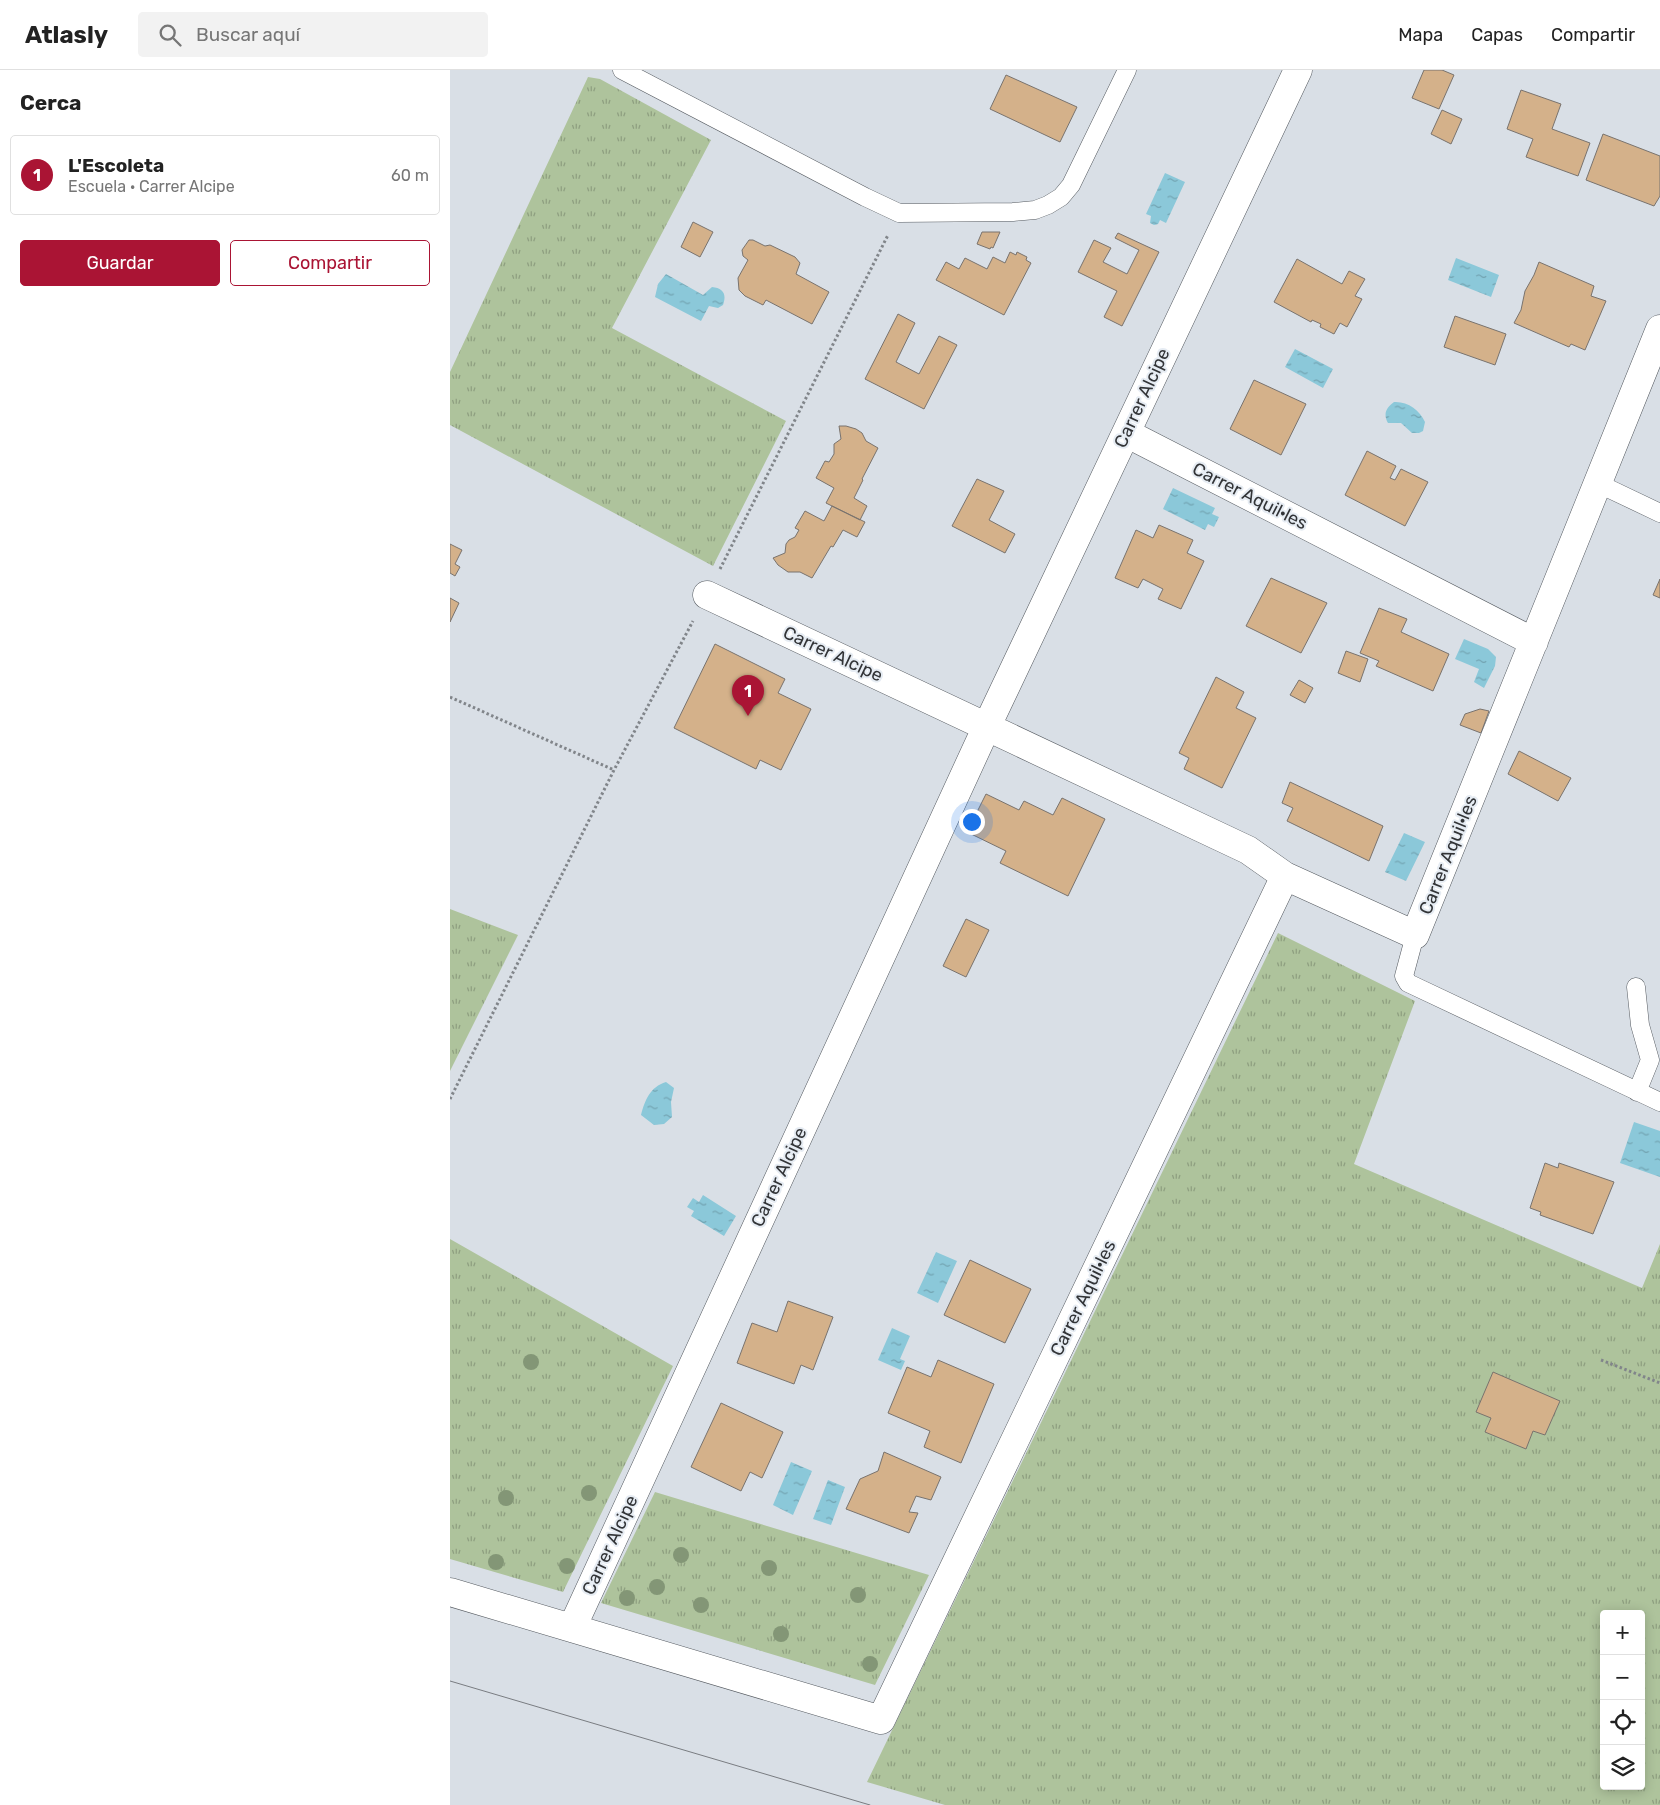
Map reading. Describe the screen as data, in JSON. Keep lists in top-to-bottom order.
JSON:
{
  "streets": {
    "street": ["Carrer Alcipe", "Carrer Aquil·les"]
  },
  "crossings": [
    ["Carrer Alcipe", "Carrer Aquil·les"]
  ],
  "page": {
    "header": "Atlasly",
    "search": "Buscar aquí",
    "nav": ["Mapa", "Capas", "Compartir"],
    "heading": "Cerca",
    "list": [
      {
        "mark": "1",
        "name": "L'Escoleta",
        "note": "Escuela · Carrer Alcipe",
        "value": "60 m"
      }
    ],
    "buttons": ["Guardar", "Compartir"],
    "pins": "1",
    "map_buttons": ["+", "−"]
  }
}
